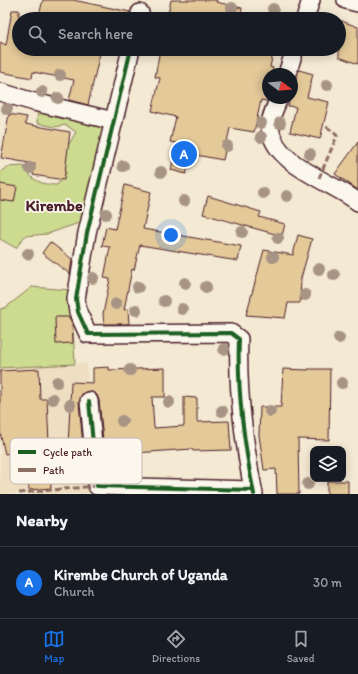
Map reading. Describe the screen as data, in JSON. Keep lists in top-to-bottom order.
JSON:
{
  "districts": ["Kirembe"],
  "legend": ["Cycle path", "Path"],
  "north": "right",
  "page": {
    "search": "Search here",
    "pins": "A",
    "heading": "Nearby",
    "list": [
      {
        "mark": "A",
        "name": "Kirembe Church of Uganda",
        "note": "Church",
        "value": "30 m"
      }
    ],
    "nav": ["Map", "Directions", "Saved"]
  }
}
